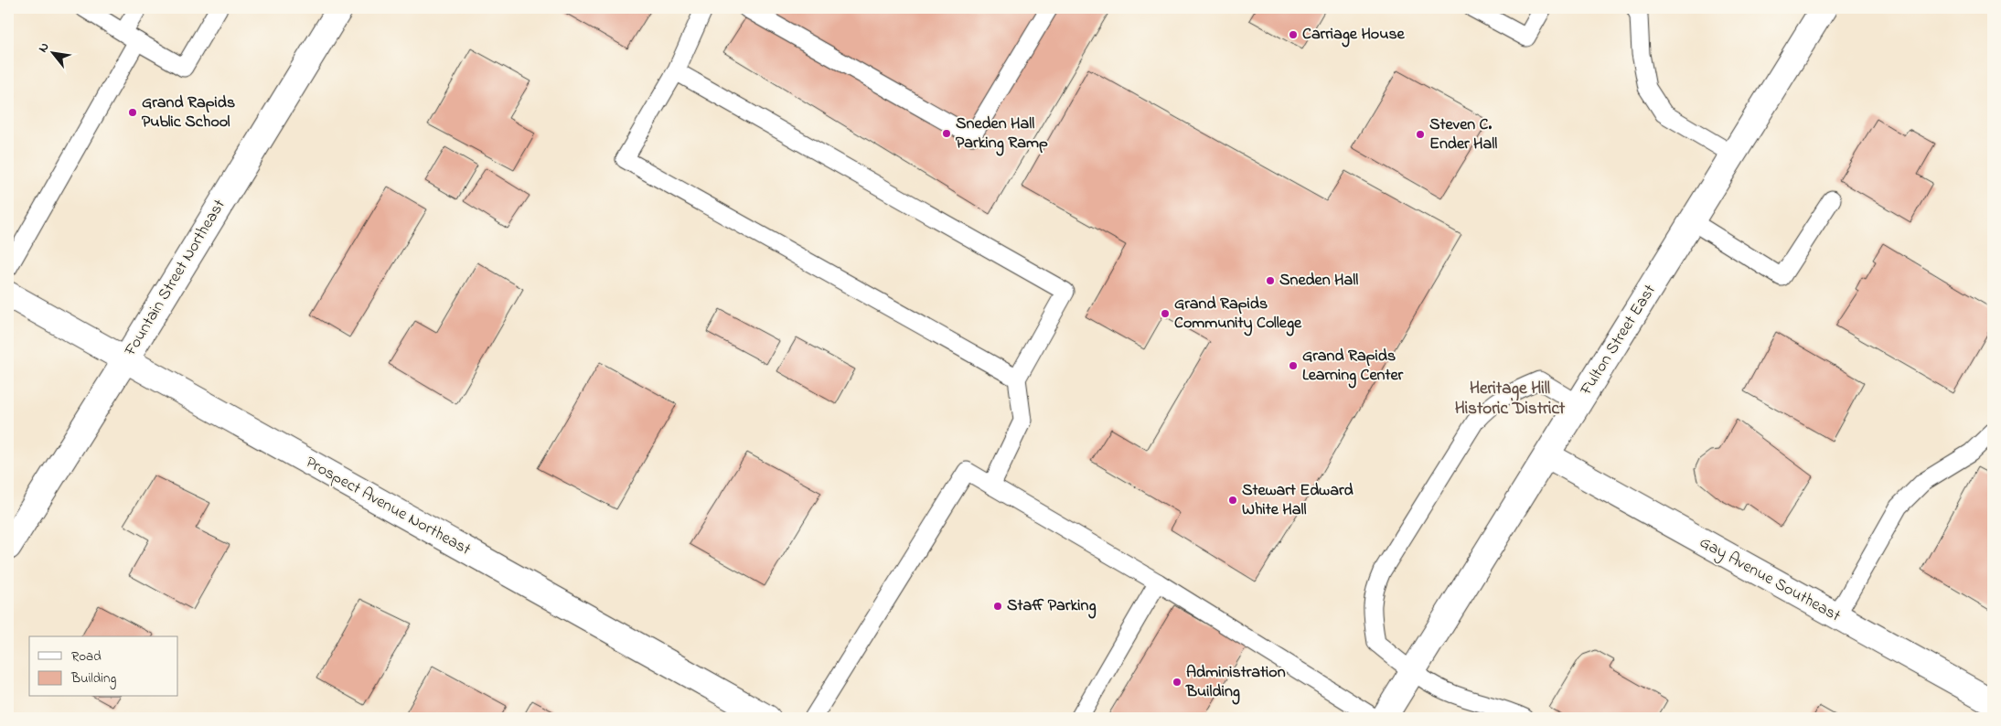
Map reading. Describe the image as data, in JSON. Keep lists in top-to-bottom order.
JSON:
{
  "streets": {
    "street": [
      "Fountain Street Northeast",
      "Fulton Street East",
      "Prospect Avenue Northeast",
      "Gay Avenue Southeast"
    ]
  },
  "crossings": [
    ["Fountain Street Northeast", "Prospect Avenue Northeast"],
    ["Fulton Street East", "Gay Avenue Southeast"]
  ],
  "districts": ["Heritage Hill Historic District"],
  "places": [
    "Carriage House",
    "Grand Rapids Public School",
    "Sneden Hall Parking Ramp",
    "Steven C. Ender Hall",
    "Sneden Hall",
    "Grand Rapids Community College",
    "Grand Rapids Learning Center",
    "Stewart Edward White Hall",
    "Staff Parking",
    "Administration Building"
  ],
  "legend": ["Road", "Building"],
  "north": "top left"
}
